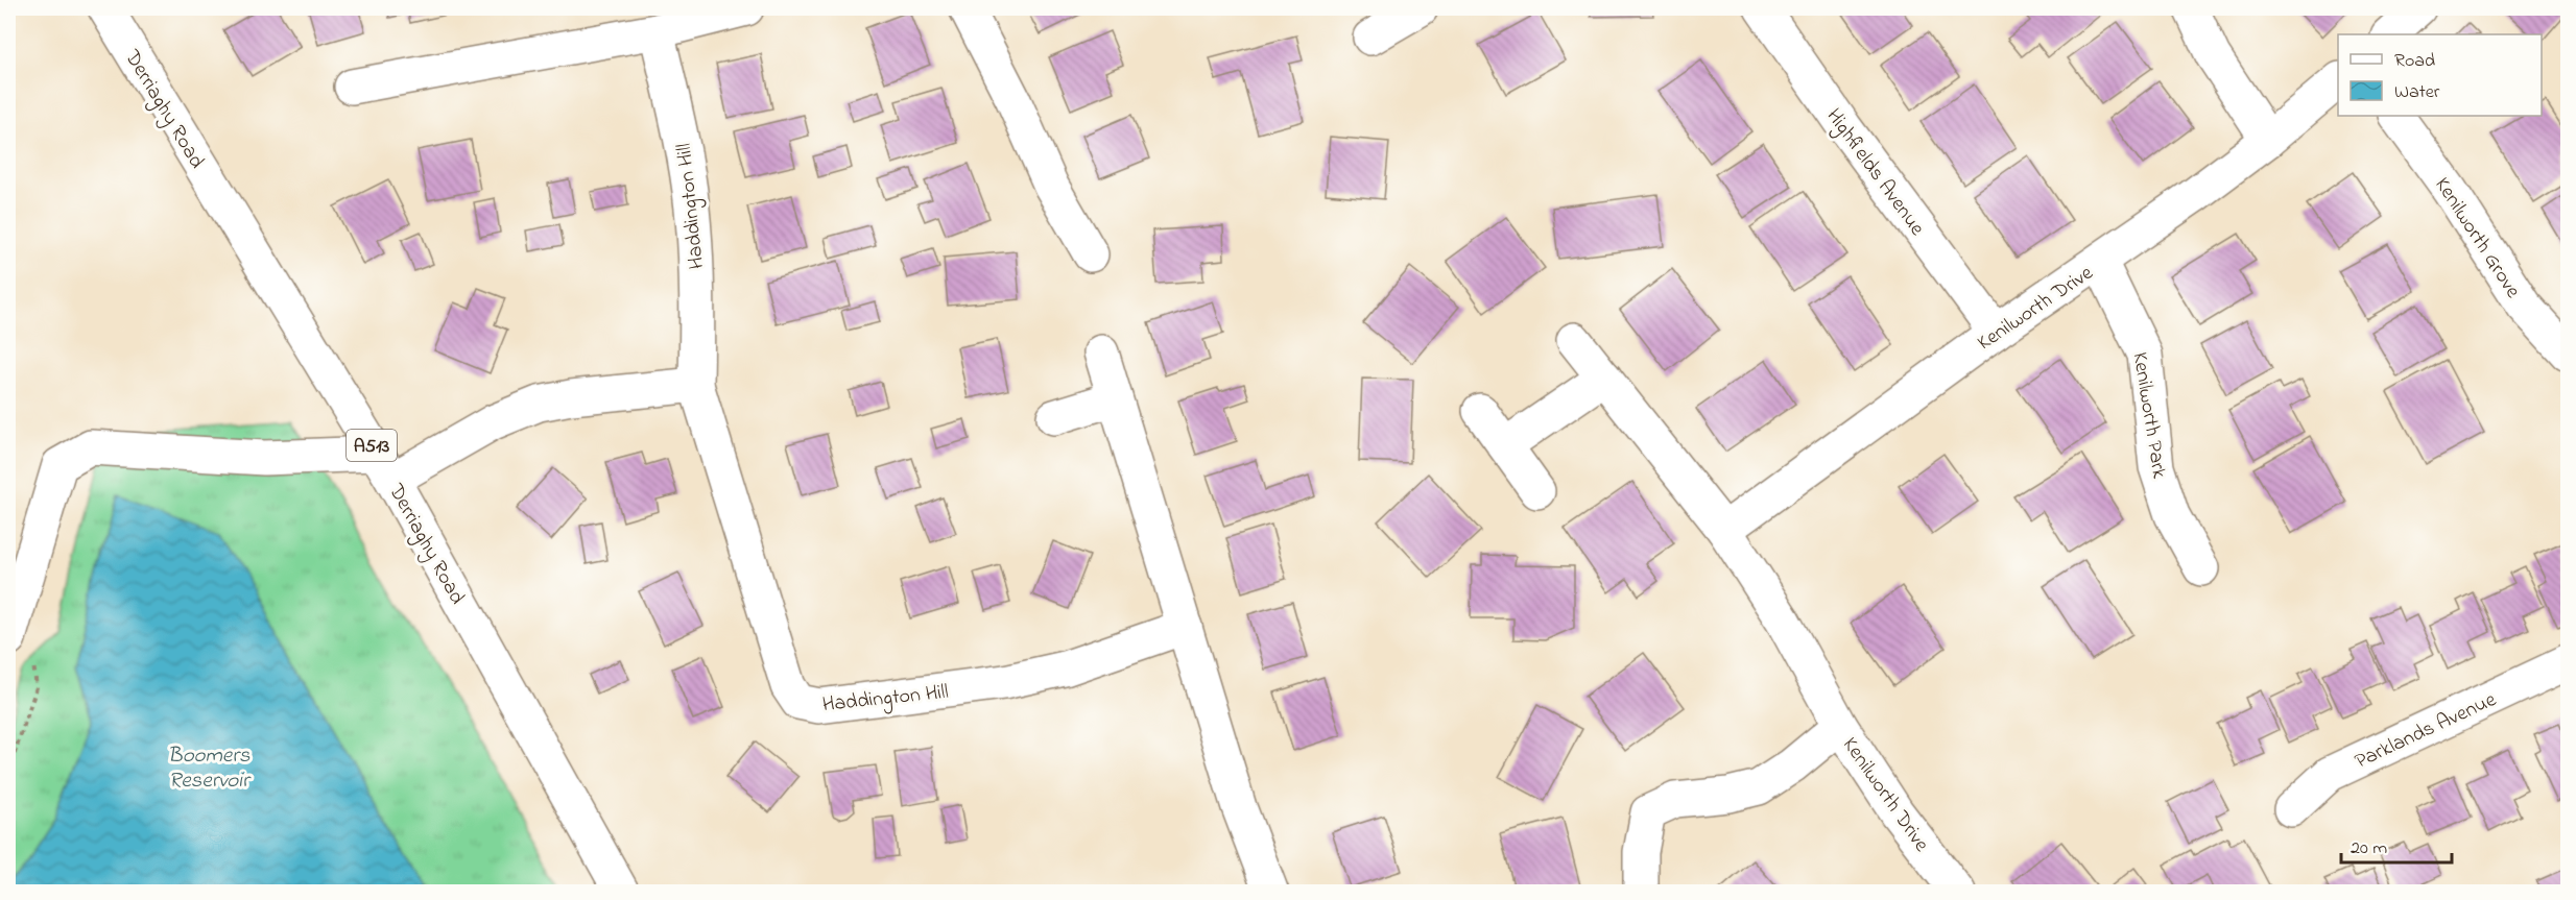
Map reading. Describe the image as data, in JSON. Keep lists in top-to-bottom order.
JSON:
{
  "streets": {
    "street": [
      "Derriaghy Road",
      "Highfields Avenue",
      "Haddington Hill",
      "Kenilworth Grove",
      "Kenilworth Drive",
      "Kenilworth Park",
      "A513",
      "Parklands Avenue"
    ]
  },
  "crossings": [
    ["Highfields Avenue", "Kenilworth Drive"],
    ["Kenilworth Drive", "Kenilworth Park"]
  ],
  "water": ["Boomers Reservoir"],
  "legend": ["Road", "Water"],
  "scale_bar": "20 m"
}
